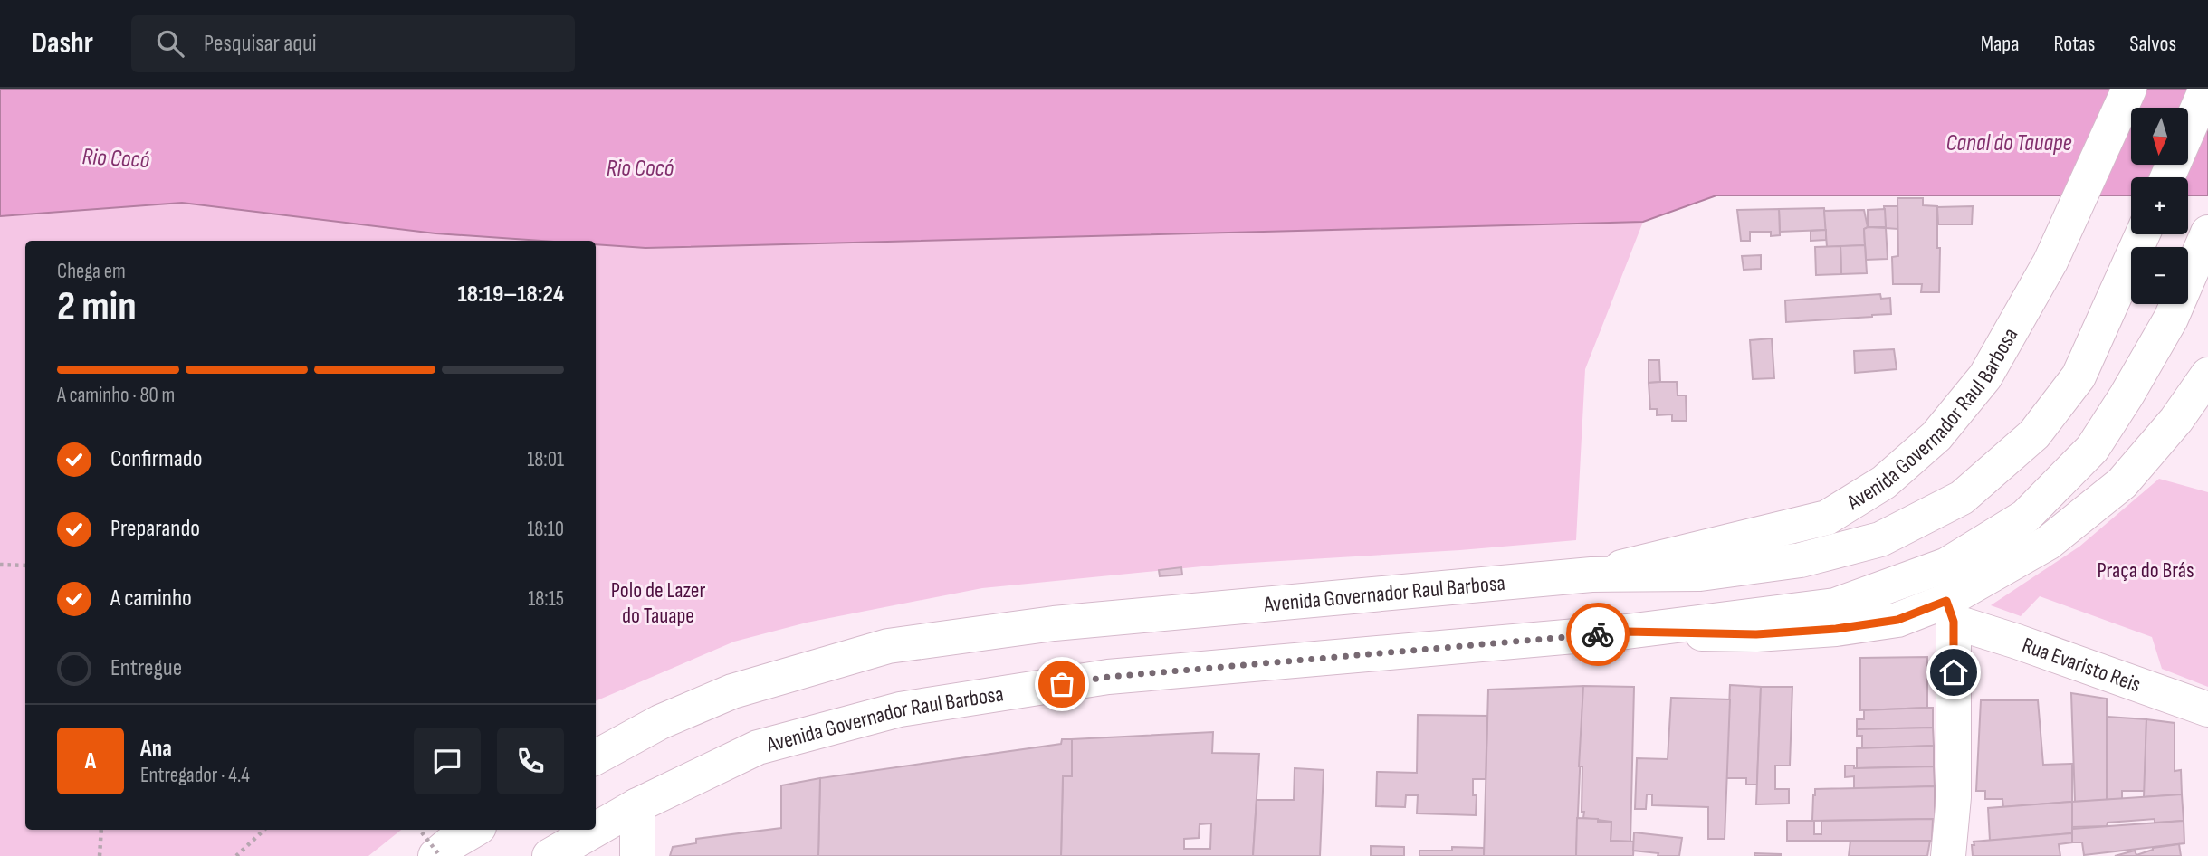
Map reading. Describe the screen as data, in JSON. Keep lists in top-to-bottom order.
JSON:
{
  "streets": {
    "main road": ["Avenida Governador Raul Barbosa", "Rua Evaristo Reis"]
  },
  "crossings": [
    ["Avenida Governador Raul Barbosa", "Rua Evaristo Reis"]
  ],
  "water": ["Canal do Tauape", "Rio Cocó"],
  "parks": ["Praça do Brás", "Polo de Lazer do Tauape"],
  "north": "bottom",
  "page": {
    "header": "Dashr",
    "search": "Pesquisar aqui",
    "nav": ["Mapa", "Rotas", "Salvos"],
    "map_buttons": ["+", "−"],
    "heading": ["2 min", "Chega em", "18:19–18:24"],
    "panel": ["Ana", "Entregador · 4.4"],
    "bar": "A caminho · 80 m",
    "list": [
      ["Confirmado", "18:01"],
      ["Preparando", "18:10"],
      ["A caminho", "18:15"],
      "Entregue"
    ],
    "round": "A"
  }
}
